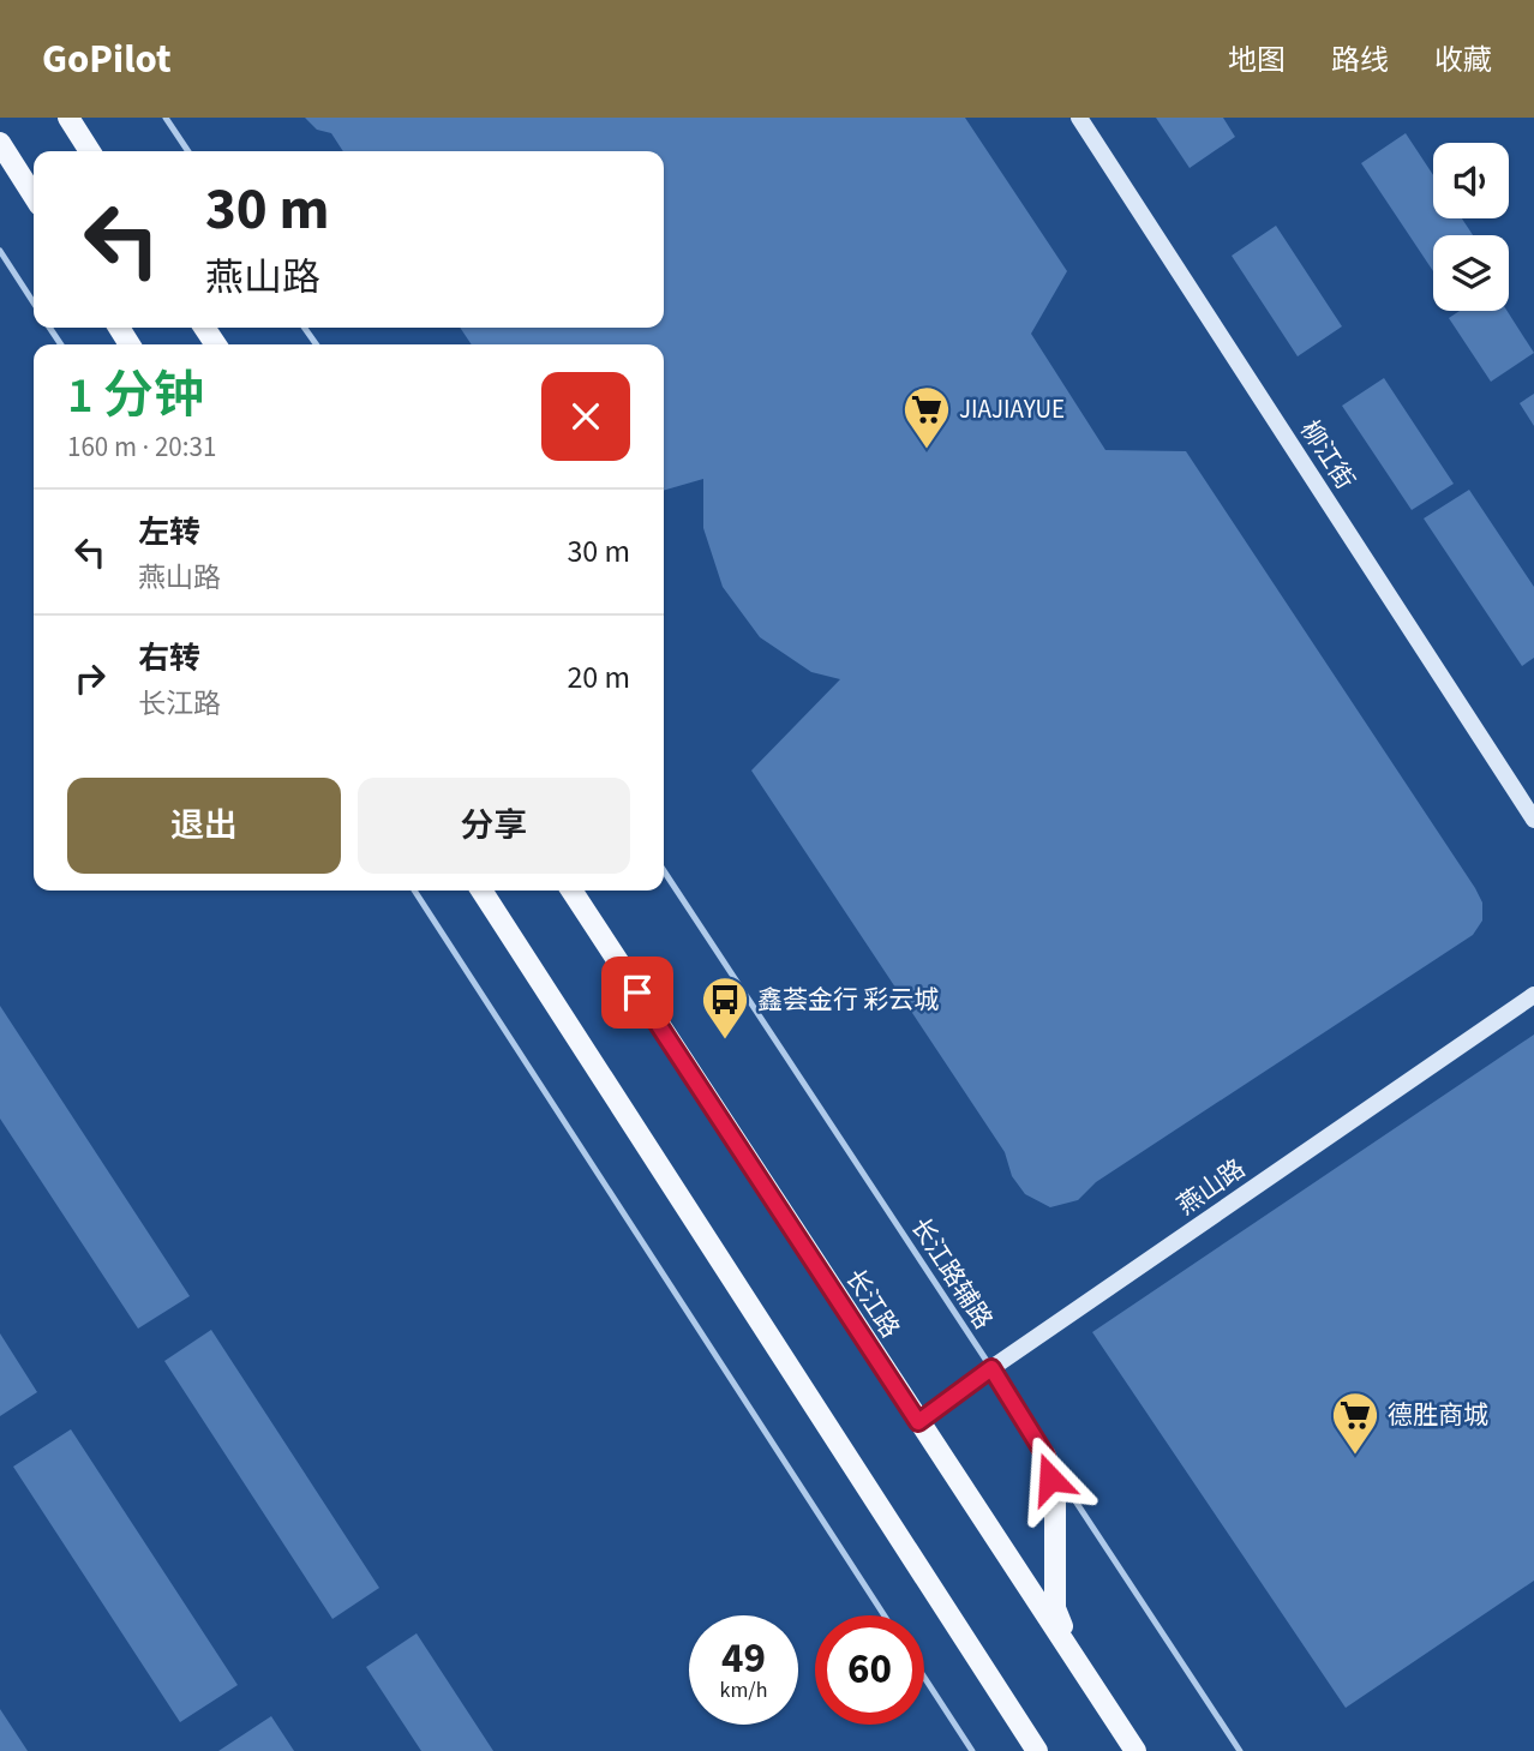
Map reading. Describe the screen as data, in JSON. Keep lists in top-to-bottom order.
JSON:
{
  "streets": {
    "main road": ["长江路"],
    "street": ["柳江街", "燕山路"],
    "lane": ["长江路辅路"]
  },
  "crossings": [
    ["燕山路", "长江路辅路"],
    ["燕山路", "长江路"]
  ],
  "places": {
    "supermarket": ["JIAJIAYUE", "德胜商城"],
    "bus stop": ["鑫荟金行 彩云城"]
  },
  "page": {
    "header": "GoPilot",
    "nav": ["地图", "路线", "收藏"],
    "turn": ["30 m", "燕山路"],
    "heading": ["1 分钟", "160 m · 20:31"],
    "list": [
      {
        "name": "左转",
        "note": "燕山路",
        "value": "30 m"
      },
      {
        "name": "右转",
        "note": "长江路",
        "value": "20 m"
      }
    ],
    "buttons": ["退出", "分享"],
    "speed": "49 km/h",
    "limit": "60"
  }
}
